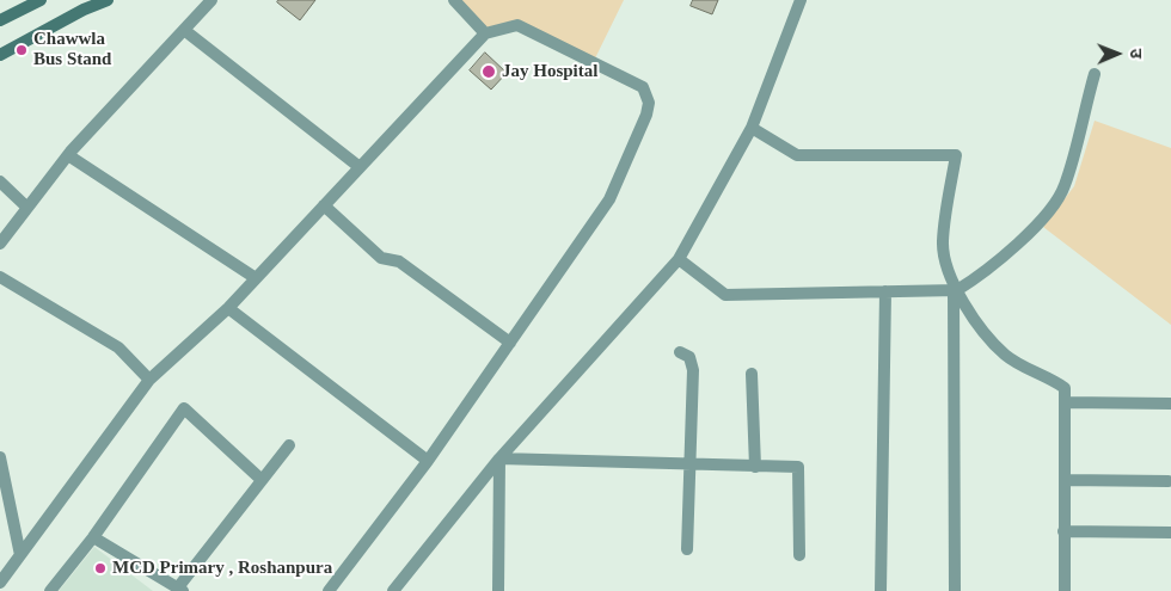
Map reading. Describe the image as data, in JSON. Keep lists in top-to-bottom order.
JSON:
{
  "places": ["Chawwla Bus Stand", "Jay Hospital", "MCD Primary , Roshanpura"],
  "north": "right"
}
